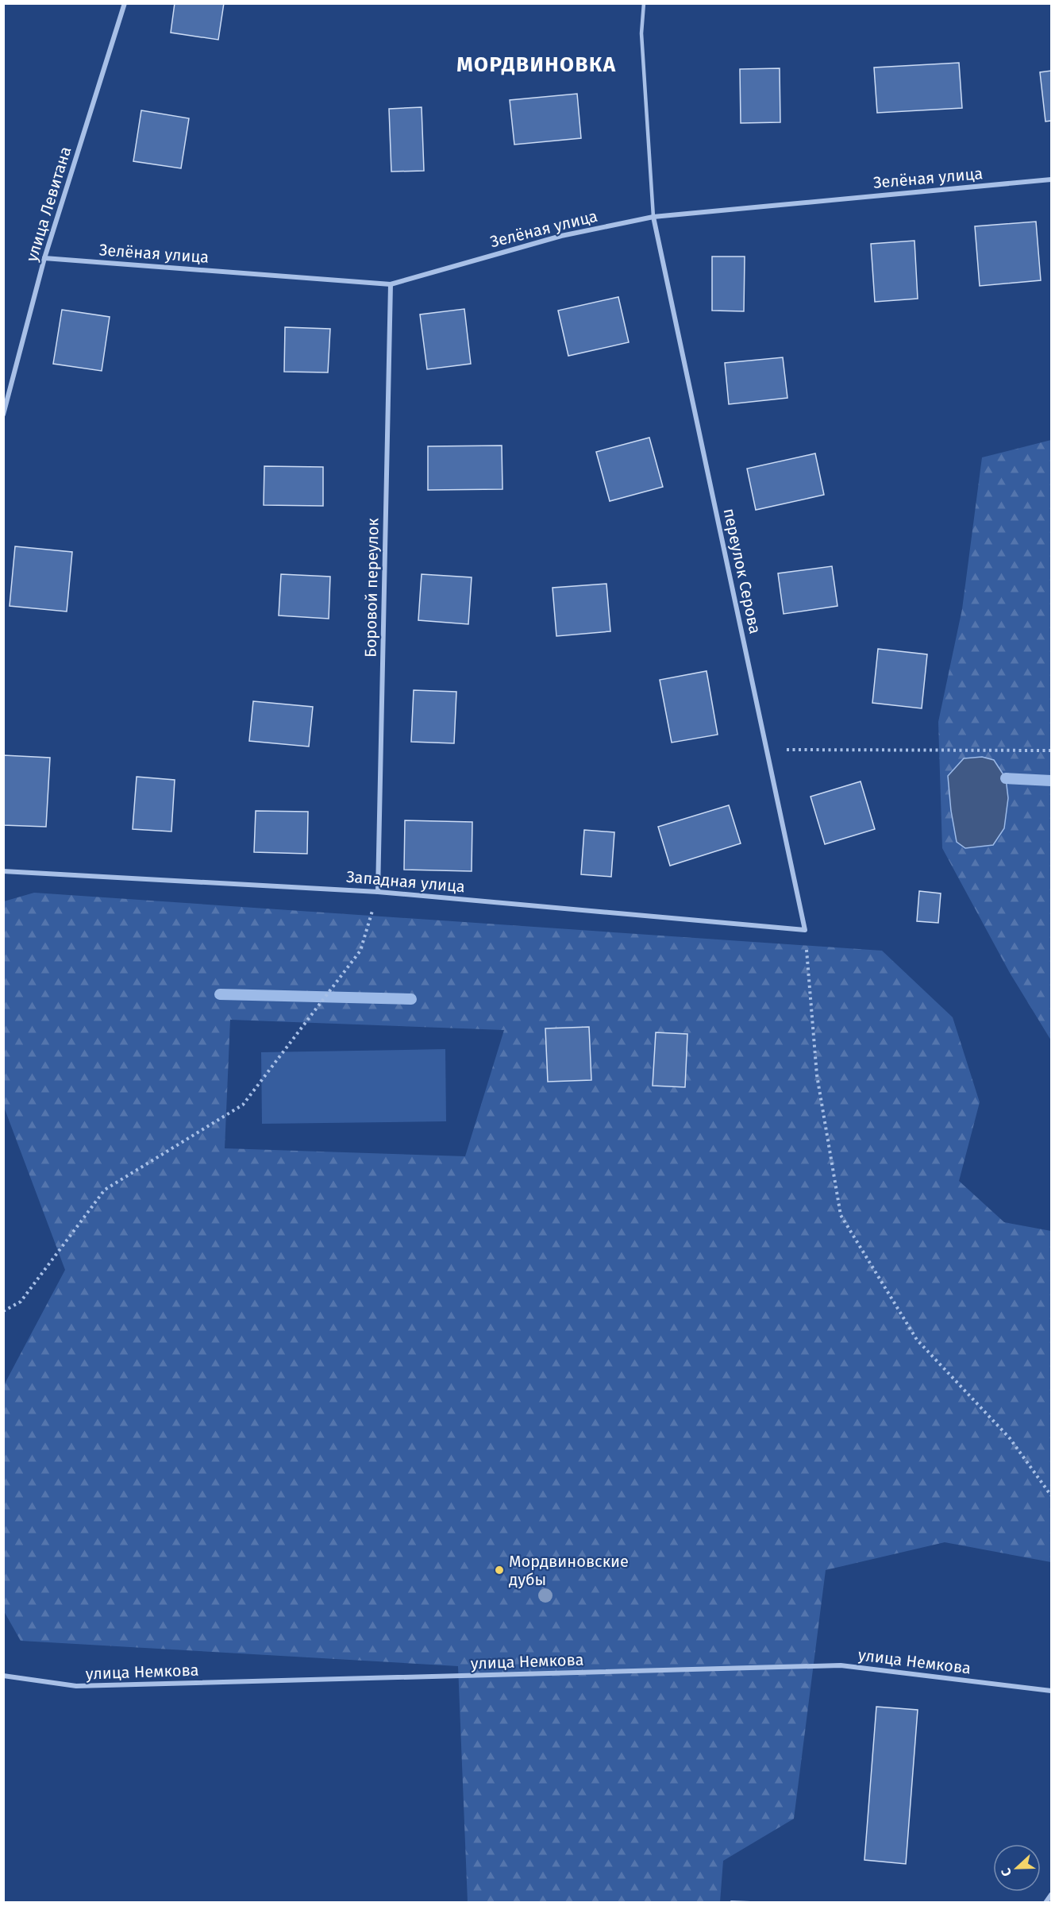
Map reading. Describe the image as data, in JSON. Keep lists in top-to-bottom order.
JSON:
{
  "streets": {
    "street": [
      "Зелёная улица",
      "улица Левитана",
      "переулок Серова",
      "Боровой переулок",
      "Западная улица",
      "улица Немкова"
    ]
  },
  "crossings": [
    ["Зелёная улица", "улица Левитана"],
    ["Зелёная улица", "переулок Серова"],
    ["Зелёная улица", "Боровой переулок"],
    ["переулок Серова", "Западная улица"],
    ["Боровой переулок", "Западная улица"]
  ],
  "districts": ["МОРДВИНОВКА"],
  "places": ["Мордвиновские дубы"],
  "north": "left"
}
